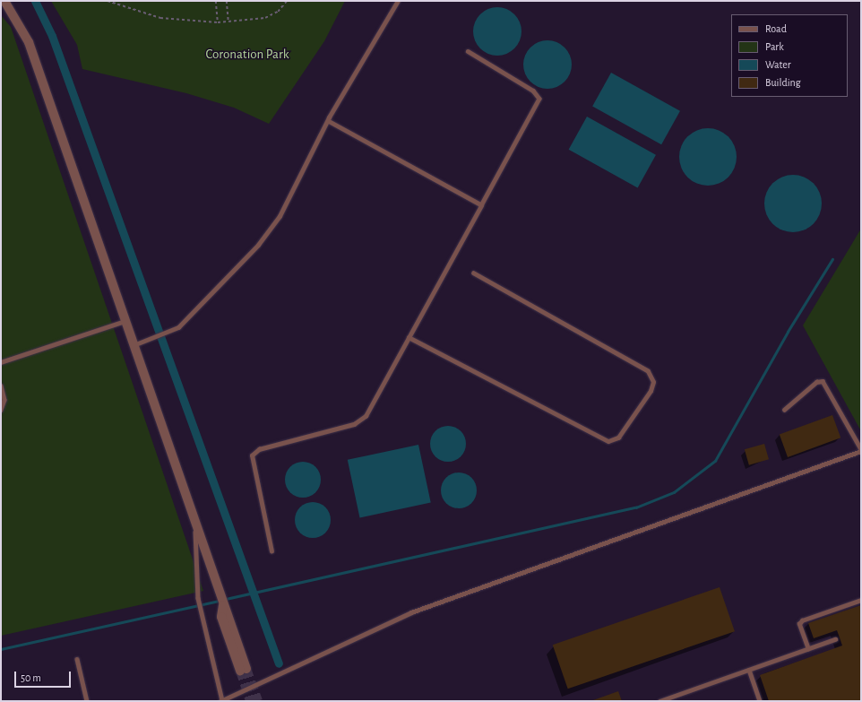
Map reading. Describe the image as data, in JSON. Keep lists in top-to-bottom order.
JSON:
{
  "parks": ["Coronation Park"],
  "legend": [
    "Road",
    "Park",
    "Water",
    "Building"
  ],
  "scale_bar": "50 m"
}
